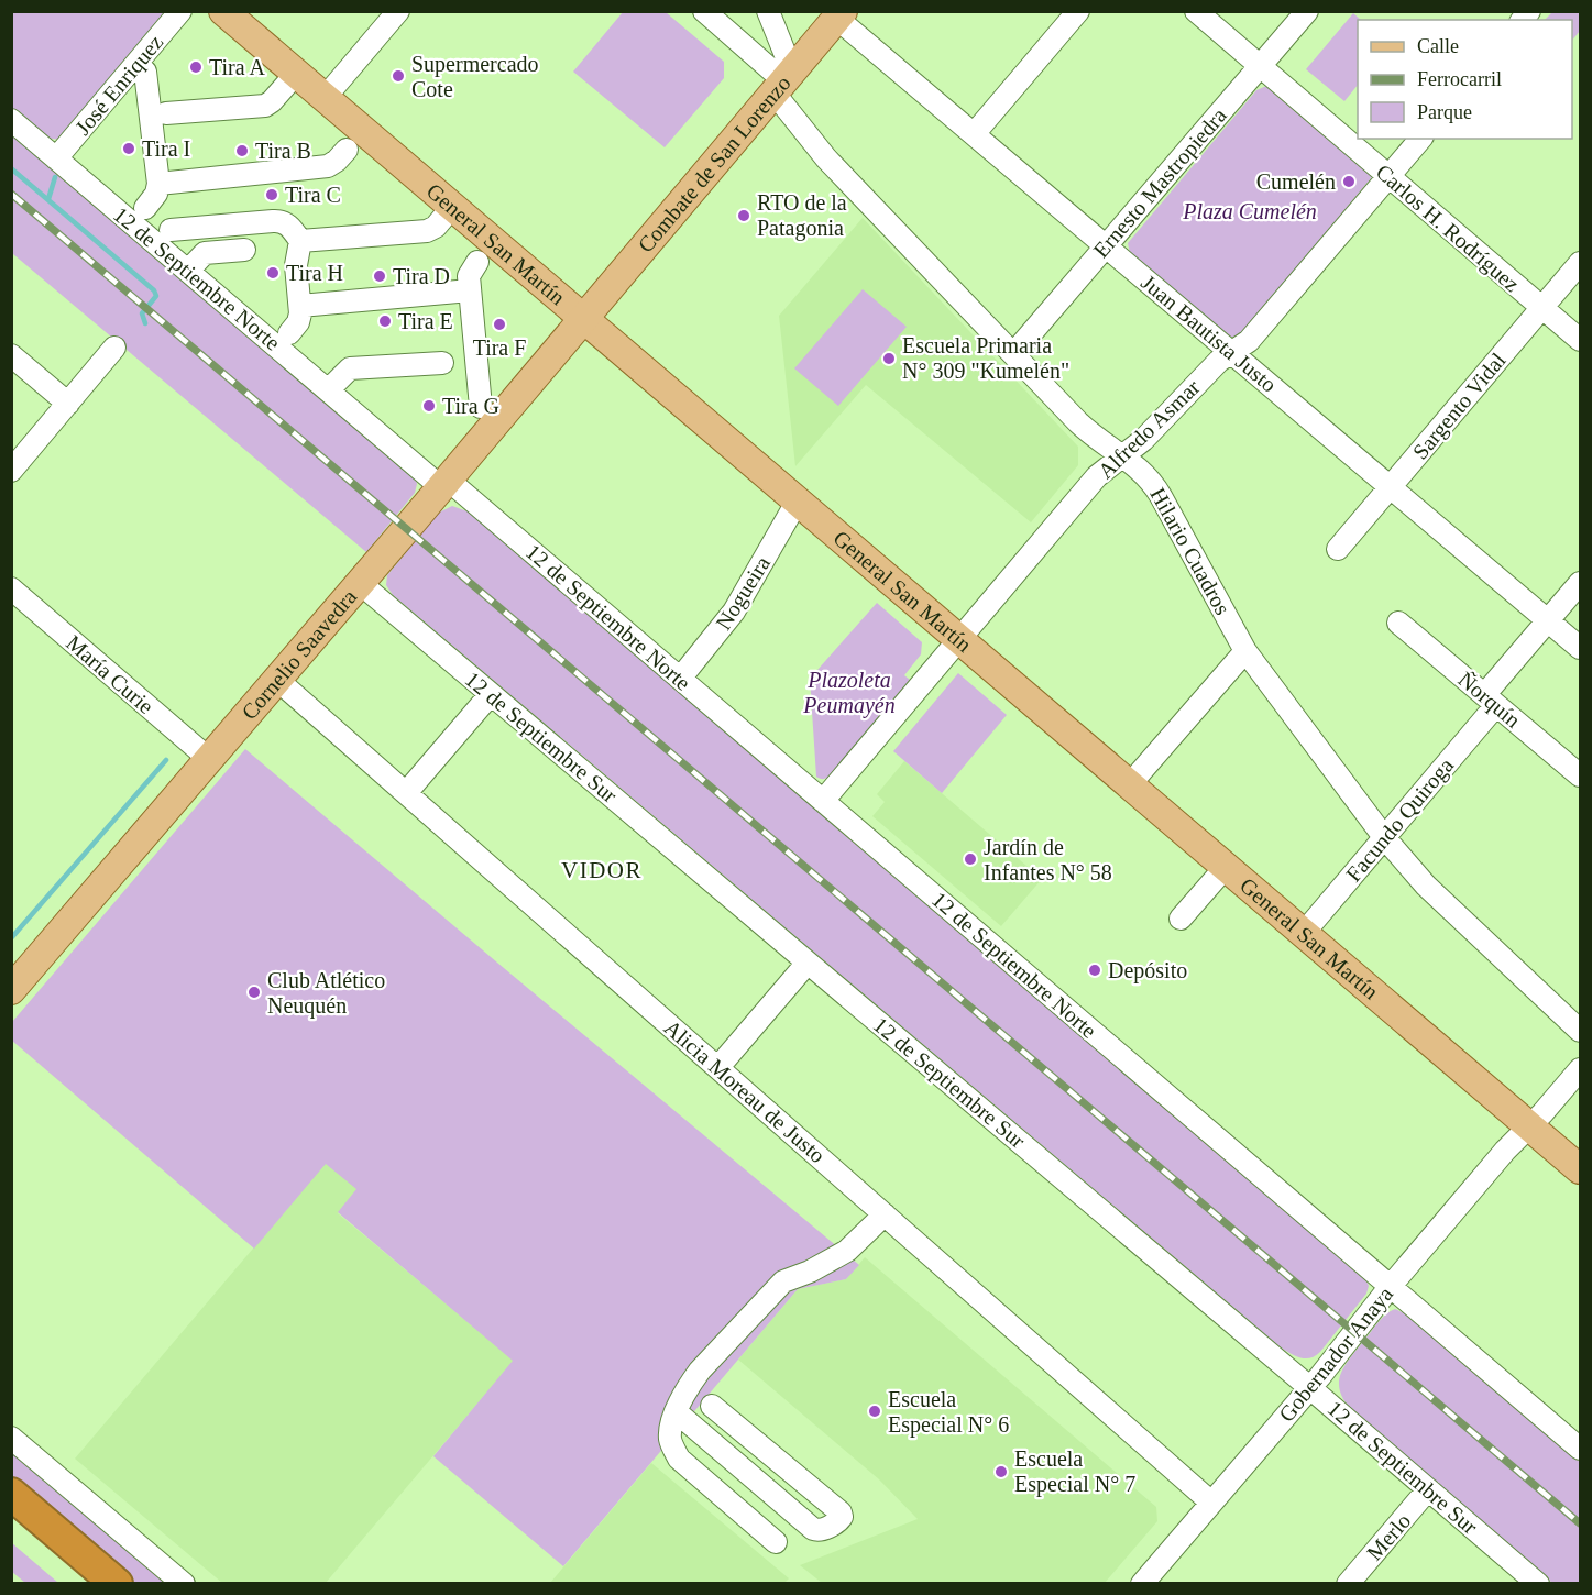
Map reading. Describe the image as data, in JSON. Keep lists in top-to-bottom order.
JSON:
{
  "streets": {
    "main road": ["Combate de San Lorenzo", "General San Martín", "Cornelio Saavedra"],
    "street": [
      "José Enriquez",
      "Ernesto Mastropiedra",
      "Carlos H. Rodríguez",
      "12 de Septiembre Norte",
      "Juan Bautista Justo",
      "Sargento Vidal",
      "Alfredo Asmar",
      "Hilario Cuadros",
      "Nogueira",
      "María Curie",
      "Ñorquín",
      "12 de Septiembre Sur",
      "Facundo Quiroga",
      "Alicia Moreau de Justo",
      "Gobernador Anaya",
      "Merlo"
    ]
  },
  "crossings": [
    ["José Enriquez", "12 de Septiembre Norte"],
    ["Combate de San Lorenzo", "General San Martín"],
    ["Combate de San Lorenzo", "Juan Bautista Justo"],
    ["Combate de San Lorenzo", "Hilario Cuadros"],
    ["Combate de San Lorenzo", "Cornelio Saavedra"],
    ["Ernesto Mastropiedra", "Carlos H. Rodríguez"],
    ["Ernesto Mastropiedra", "Juan Bautista Justo"],
    ["Ernesto Mastropiedra", "Hilario Cuadros"],
    ["Carlos H. Rodríguez", "Sargento Vidal"],
    ["Carlos H. Rodríguez", "Alfredo Asmar"],
    ["General San Martín", "Alfredo Asmar"],
    ["General San Martín", "Nogueira"],
    ["General San Martín", "Cornelio Saavedra"],
    ["General San Martín", "Facundo Quiroga"],
    ["General San Martín", "Gobernador Anaya"],
    ["12 de Septiembre Norte", "Alfredo Asmar"],
    ["12 de Septiembre Norte", "Nogueira"],
    ["12 de Septiembre Norte", "Cornelio Saavedra"],
    ["12 de Septiembre Norte", "Gobernador Anaya"],
    ["Juan Bautista Justo", "Sargento Vidal"],
    ["Juan Bautista Justo", "Alfredo Asmar"],
    ["Juan Bautista Justo", "Facundo Quiroga"],
    ["Alfredo Asmar", "Hilario Cuadros"],
    ["Hilario Cuadros", "Facundo Quiroga"],
    ["Cornelio Saavedra", "María Curie"],
    ["Cornelio Saavedra", "12 de Septiembre Sur"],
    ["Cornelio Saavedra", "Alicia Moreau de Justo"],
    ["Ñorquín", "Facundo Quiroga"],
    ["12 de Septiembre Sur", "Gobernador Anaya"],
    ["12 de Septiembre Sur", "Merlo"],
    ["Alicia Moreau de Justo", "Gobernador Anaya"]
  ],
  "districts": ["VIDOR"],
  "parks": ["Plaza Cumelén", "Plazoleta Peumayén"],
  "places": [
    "Tira A",
    "Supermercado Cote",
    "Tira I",
    "Tira B",
    "Cumelén",
    "Tira C",
    "RTO de la Patagonia",
    "Tira H",
    "Tira D",
    "Tira E",
    "Tira F",
    "Escuela Primaria N° 309 \"Kumelén\"",
    "Tira G",
    "Jardín de Infantes N° 58",
    "Depósito",
    "Club Atlético Neuquén",
    "Escuela Especial N° 6",
    "Escuela Especial N° 7"
  ],
  "legend": ["Calle", "Ferrocarril", "Parque"]
}
